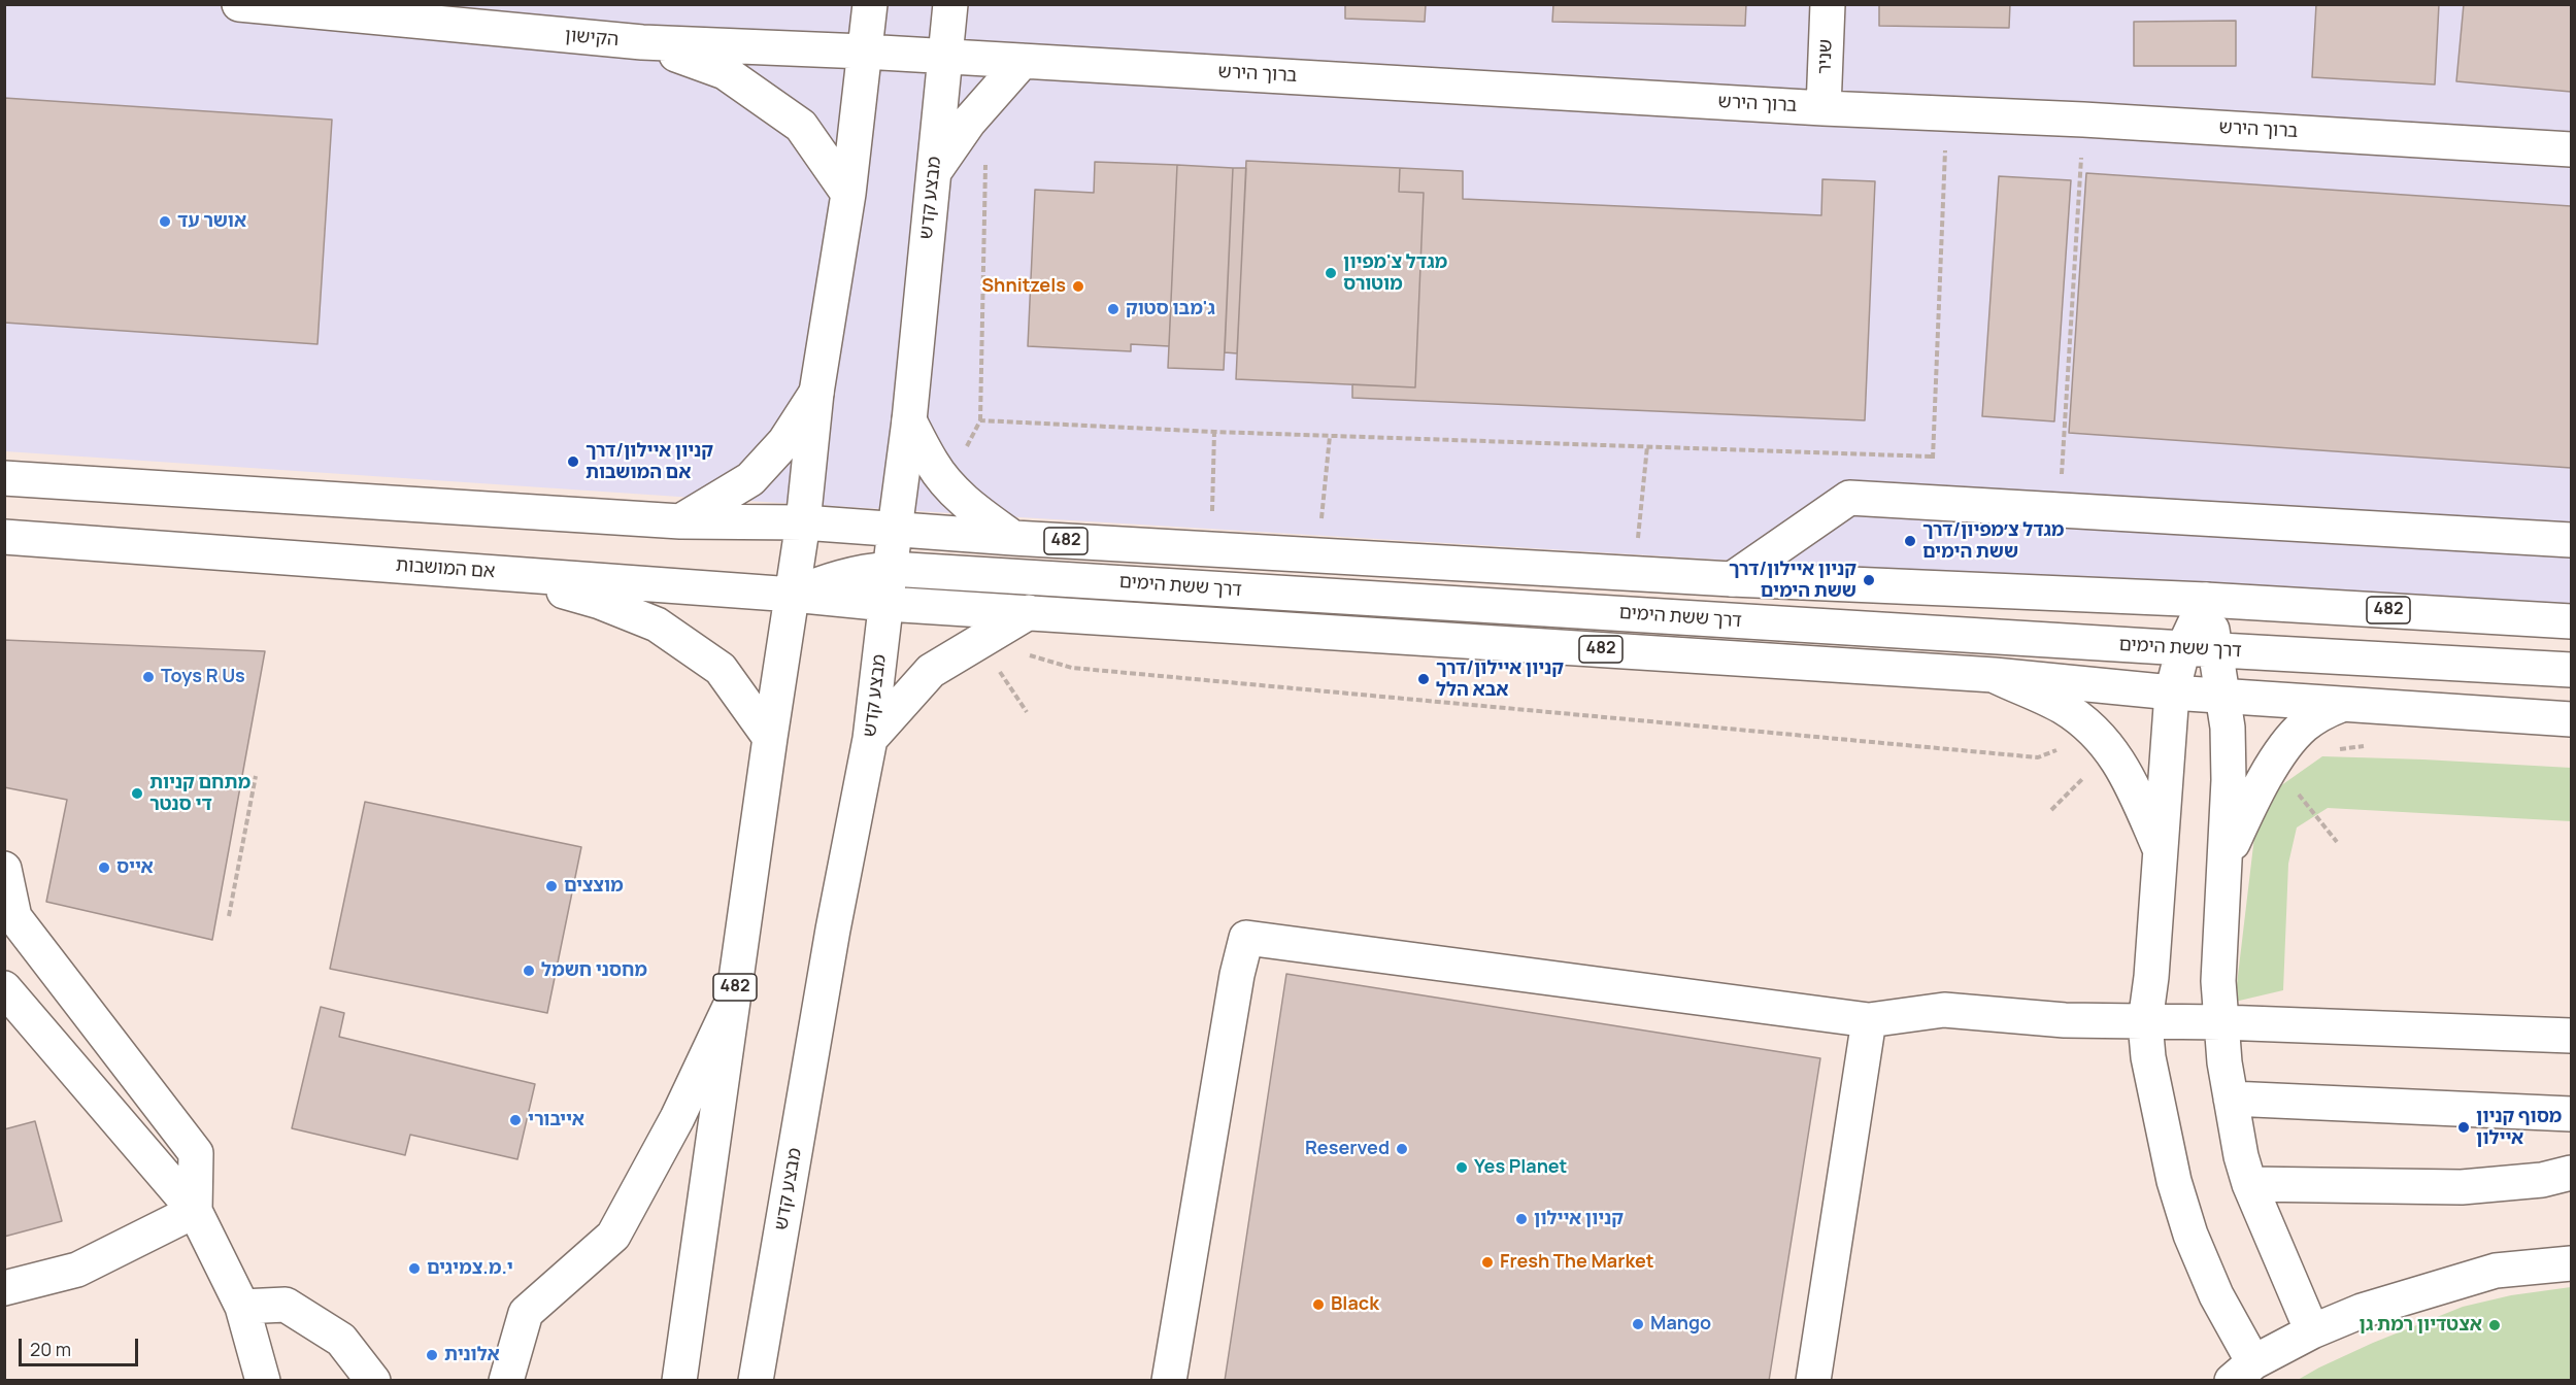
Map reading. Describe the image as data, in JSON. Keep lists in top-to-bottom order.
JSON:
{
  "streets": {
    "main road": [
      "הקישון",
      "שניר",
      "ברוך הירש",
      "מבצע קדש",
      "482",
      "אם המושבות",
      "דרך ששת הימים"
    ]
  },
  "crossings": [
    ["הקישון", "ברוך הירש"],
    ["הקישון", "מבצע קדש"],
    ["שניר", "ברוך הירש"],
    ["ברוך הירש", "מבצע קדש"],
    ["מבצע קדש", "אם המושבות"],
    ["מבצע קדש", "דרך ששת הימים"],
    ["482", "אם המושבות"],
    ["482", "דרך ששת הימים"],
    ["אם המושבות", "דרך ששת הימים"]
  ],
  "places": [
    "אושר עד",
    "מגדל צ'מפיון מוטורס",
    "Shnitzels",
    "ג'מבו סטוק",
    "קניון איילון/דרך אם המושבות",
    "מגדל צ׳מפיון/דרך ששת הימים",
    "קניון איילון/דרך ששת הימים",
    "Toys R Us",
    "קניון איילון/דרך אבא הלל",
    "מתחם קניות די סנטר",
    "אייס",
    "מוצצים",
    "מחסני חשמל",
    "אייבורי",
    "מסוף קניון איילון",
    "Reserved",
    "Yes Planet",
    "קניון איילון",
    "Fresh The Market",
    "י.מ.צמיגים",
    "Black",
    "Mango",
    "אצטדיון רמת גן",
    "אלונית"
  ],
  "scale_bar": "20 m"
}
